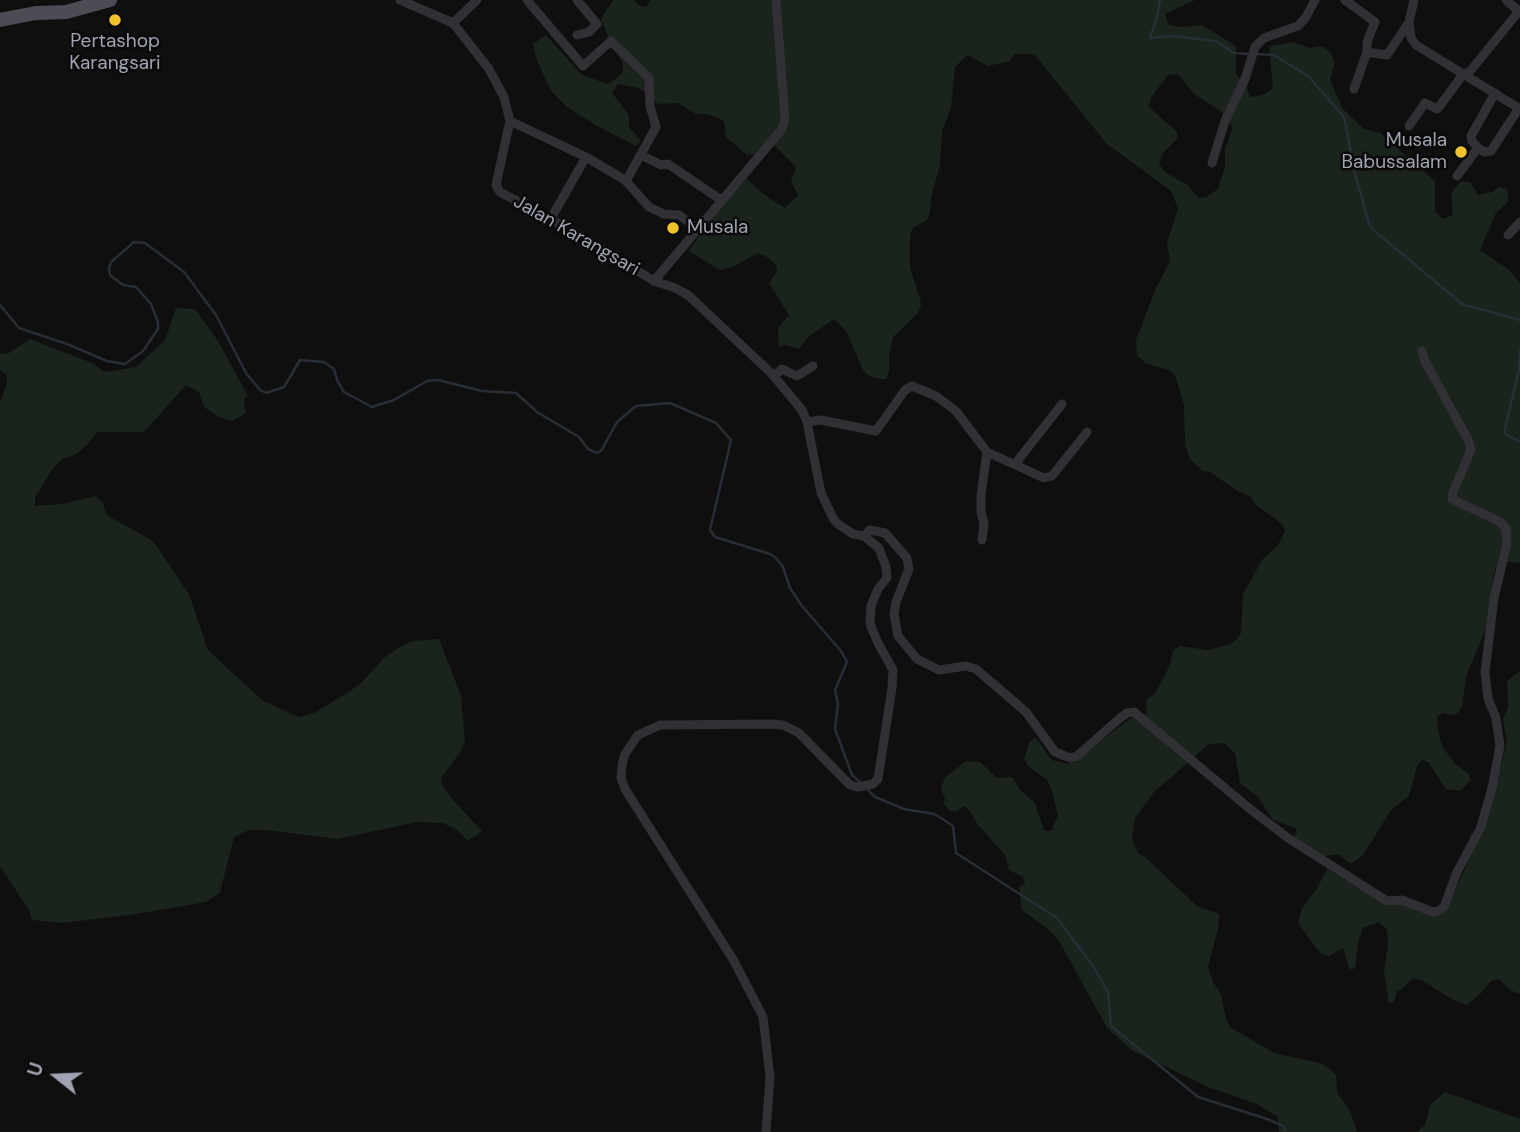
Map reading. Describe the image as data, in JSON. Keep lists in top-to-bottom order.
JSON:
{
  "streets": {
    "street": ["Jalan Karangsari"]
  },
  "places": ["Pertashop Karangsari", "Musala Babussalam", "Musala"],
  "north": "left"
}
